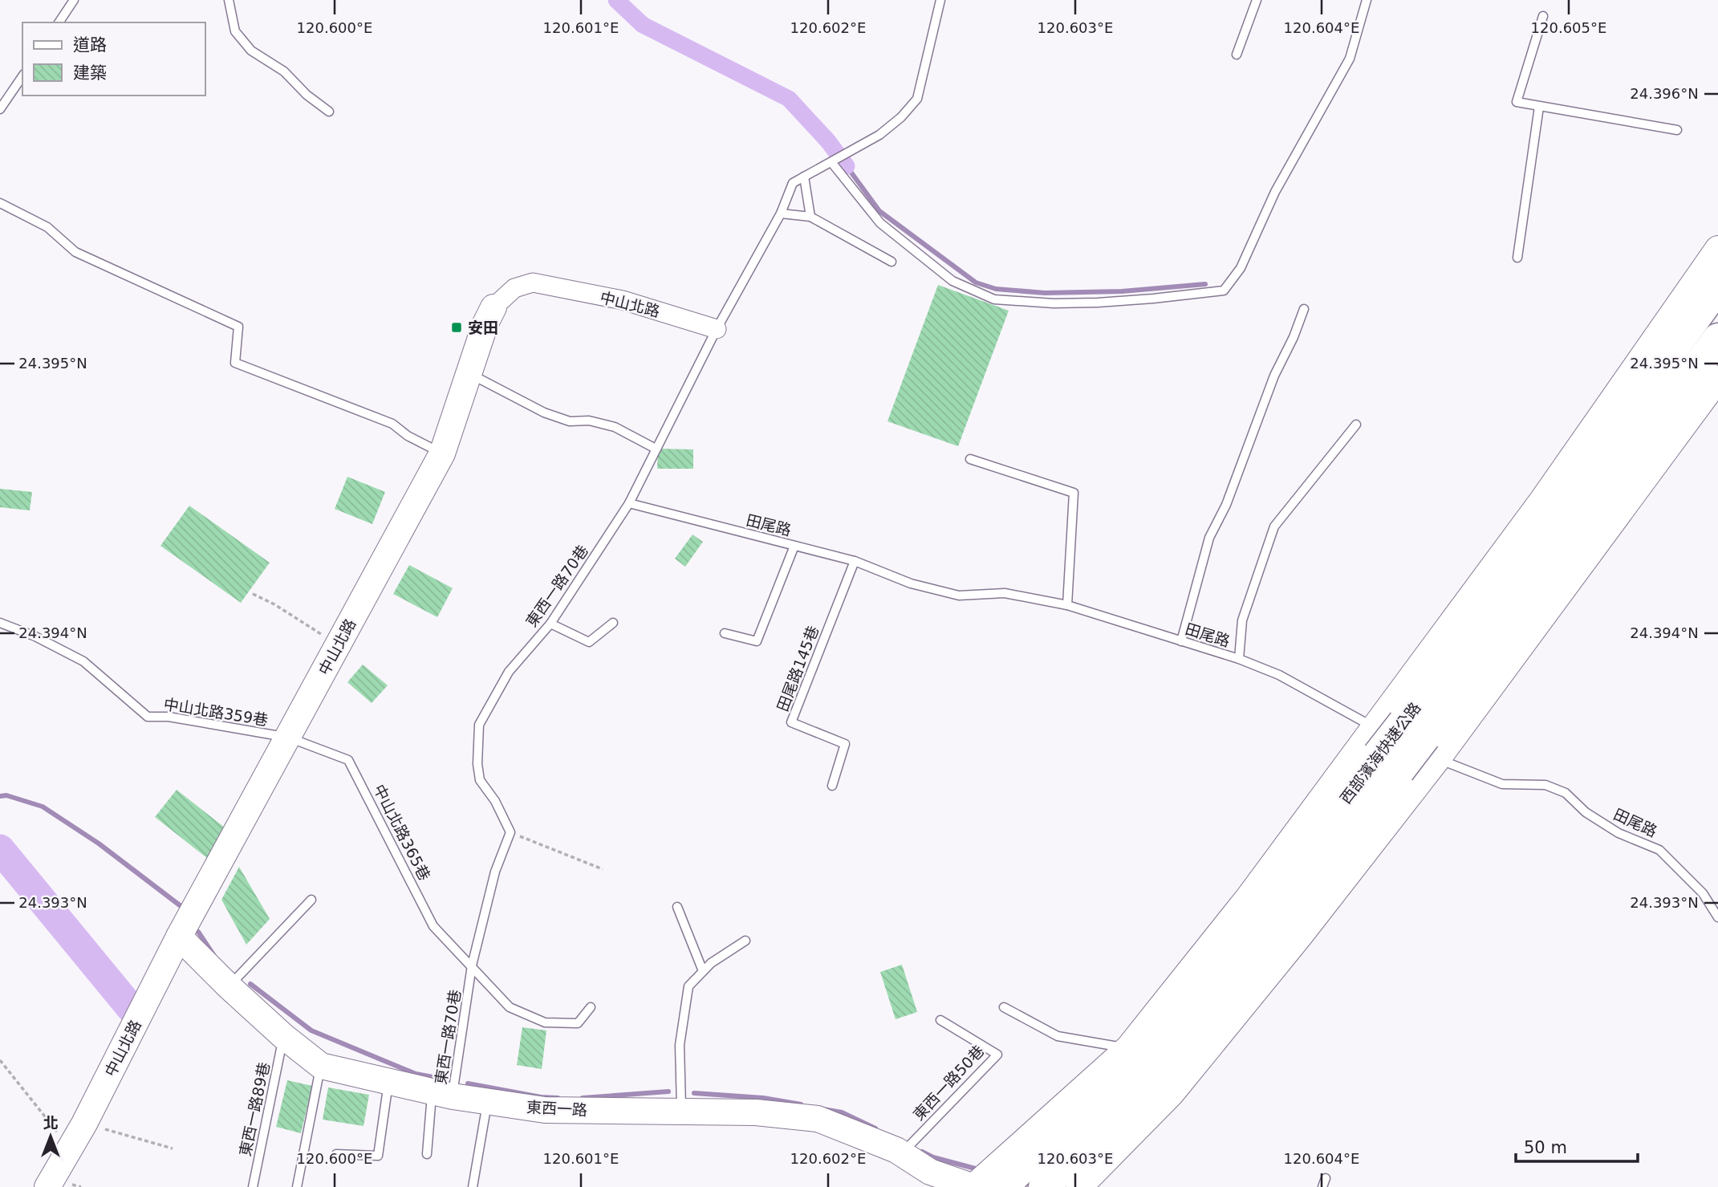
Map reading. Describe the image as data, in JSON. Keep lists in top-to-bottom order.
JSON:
{
  "streets": {
    "highway": ["西部濱海快速公路"],
    "street": ["中山北路", "東西一路"],
    "lane": [
      "田尾路",
      "東西一路70巷",
      "田尾路145巷",
      "中山北路359巷",
      "中山北路365巷",
      "東西一路50巷",
      "東西一路89巷"
    ]
  },
  "crossings": [
    ["中山北路", "東西一路70巷"],
    ["中山北路", "中山北路359巷"],
    ["中山北路", "中山北路365巷"],
    ["中山北路", "東西一路"],
    ["田尾路", "東西一路70巷"],
    ["田尾路", "田尾路145巷"],
    ["田尾路", "西部濱海快速公路"],
    ["東西一路70巷", "中山北路365巷"],
    ["東西一路70巷", "東西一路"],
    ["中山北路359巷", "中山北路365巷"],
    ["東西一路50巷", "東西一路"],
    ["東西一路", "東西一路89巷"]
  ],
  "places": {
    "transit": ["安田"]
  },
  "legend": ["道路", "建築"],
  "scale_bar": "50 m",
  "north": "top",
  "coordinates": [
    "120.600°E",
    "120.601°E",
    "120.602°E",
    "120.603°E",
    "120.604°E",
    "120.605°E",
    "24.396°N",
    "24.395°N",
    "24.394°N",
    "24.393°N"
  ]
}
